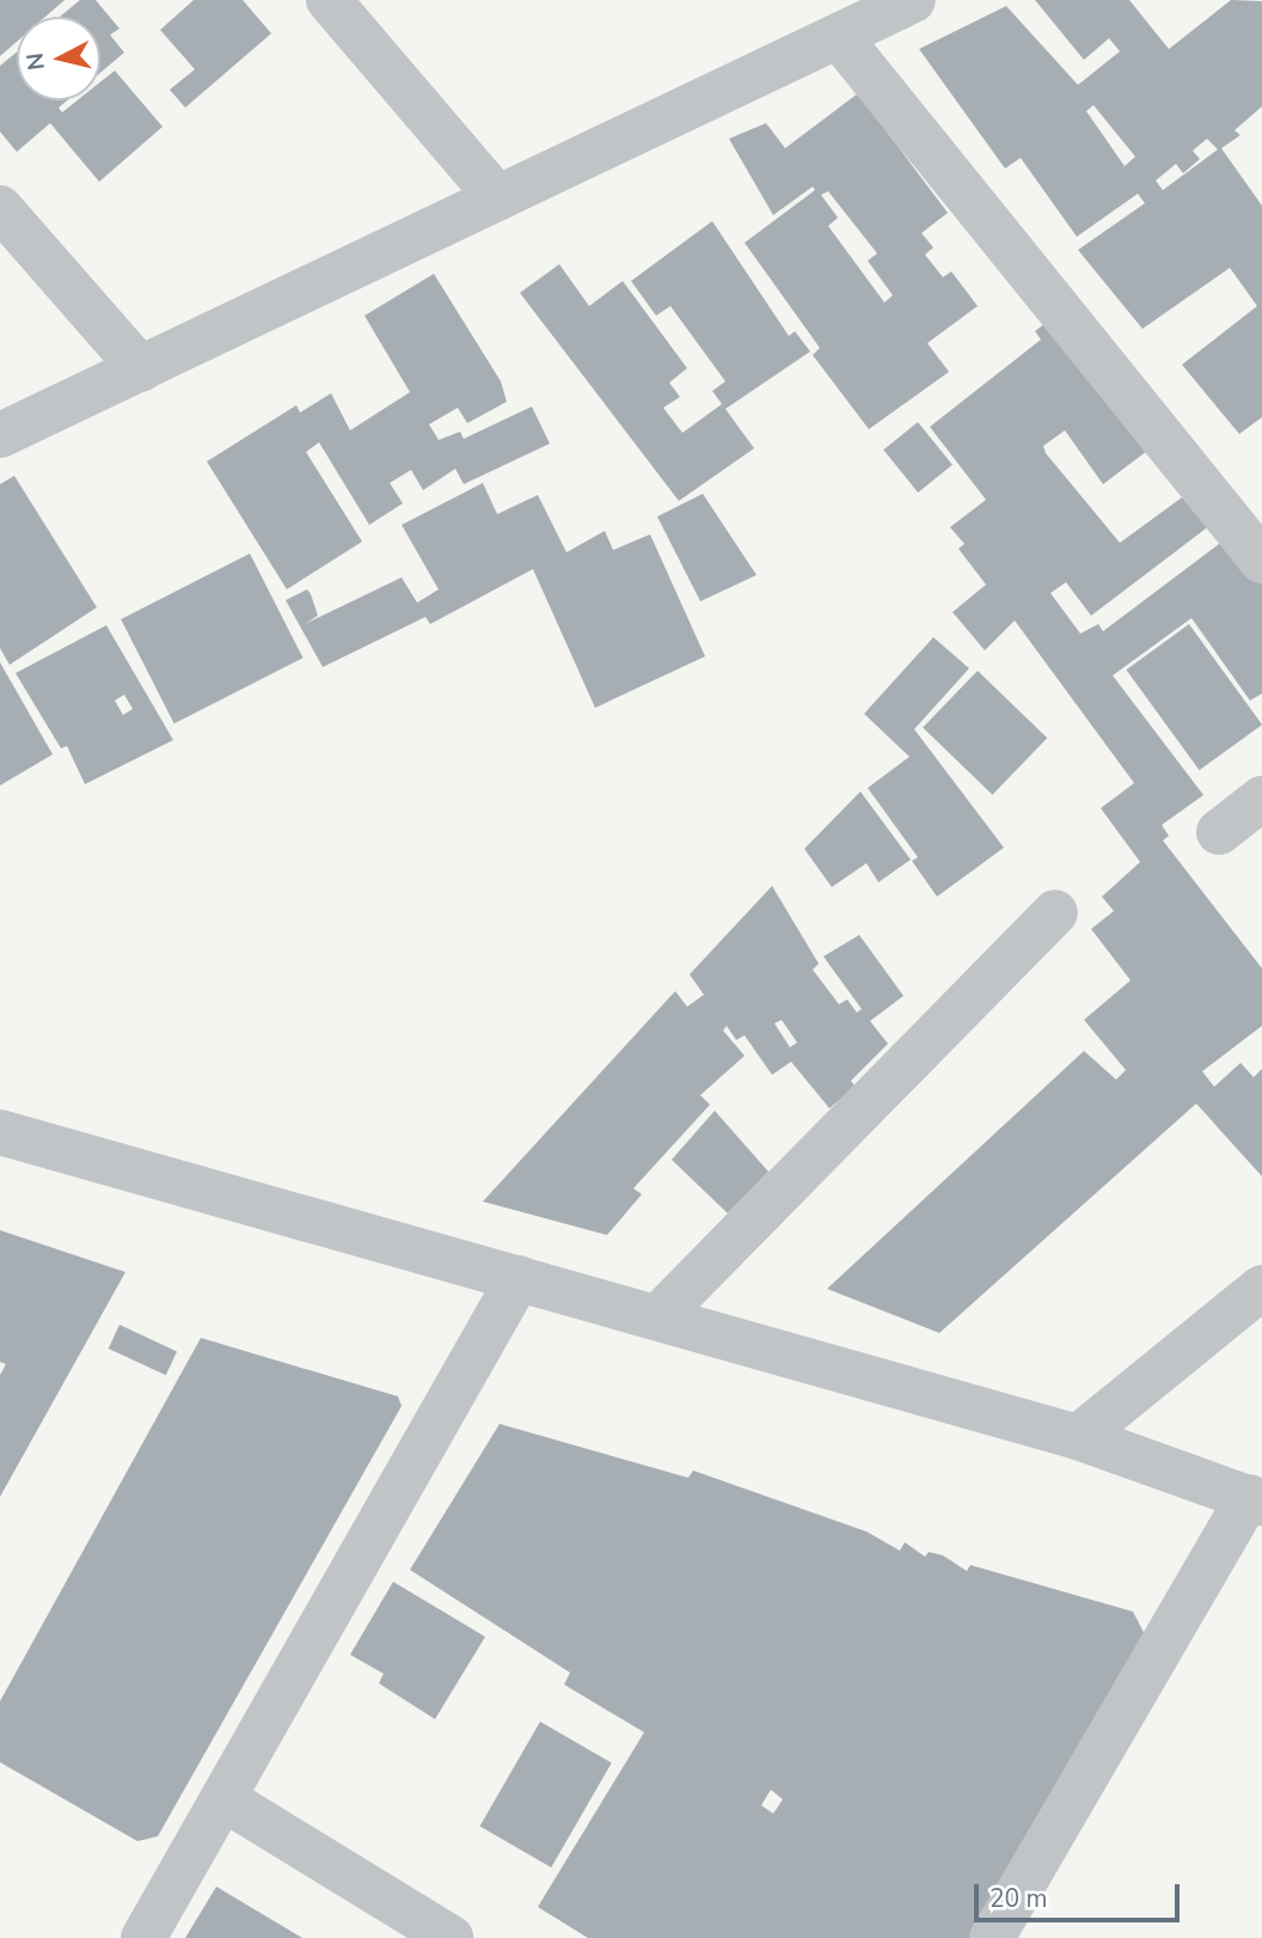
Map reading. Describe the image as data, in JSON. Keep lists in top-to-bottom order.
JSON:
{
  "scale_bar": "20 m",
  "north": "left"
}
